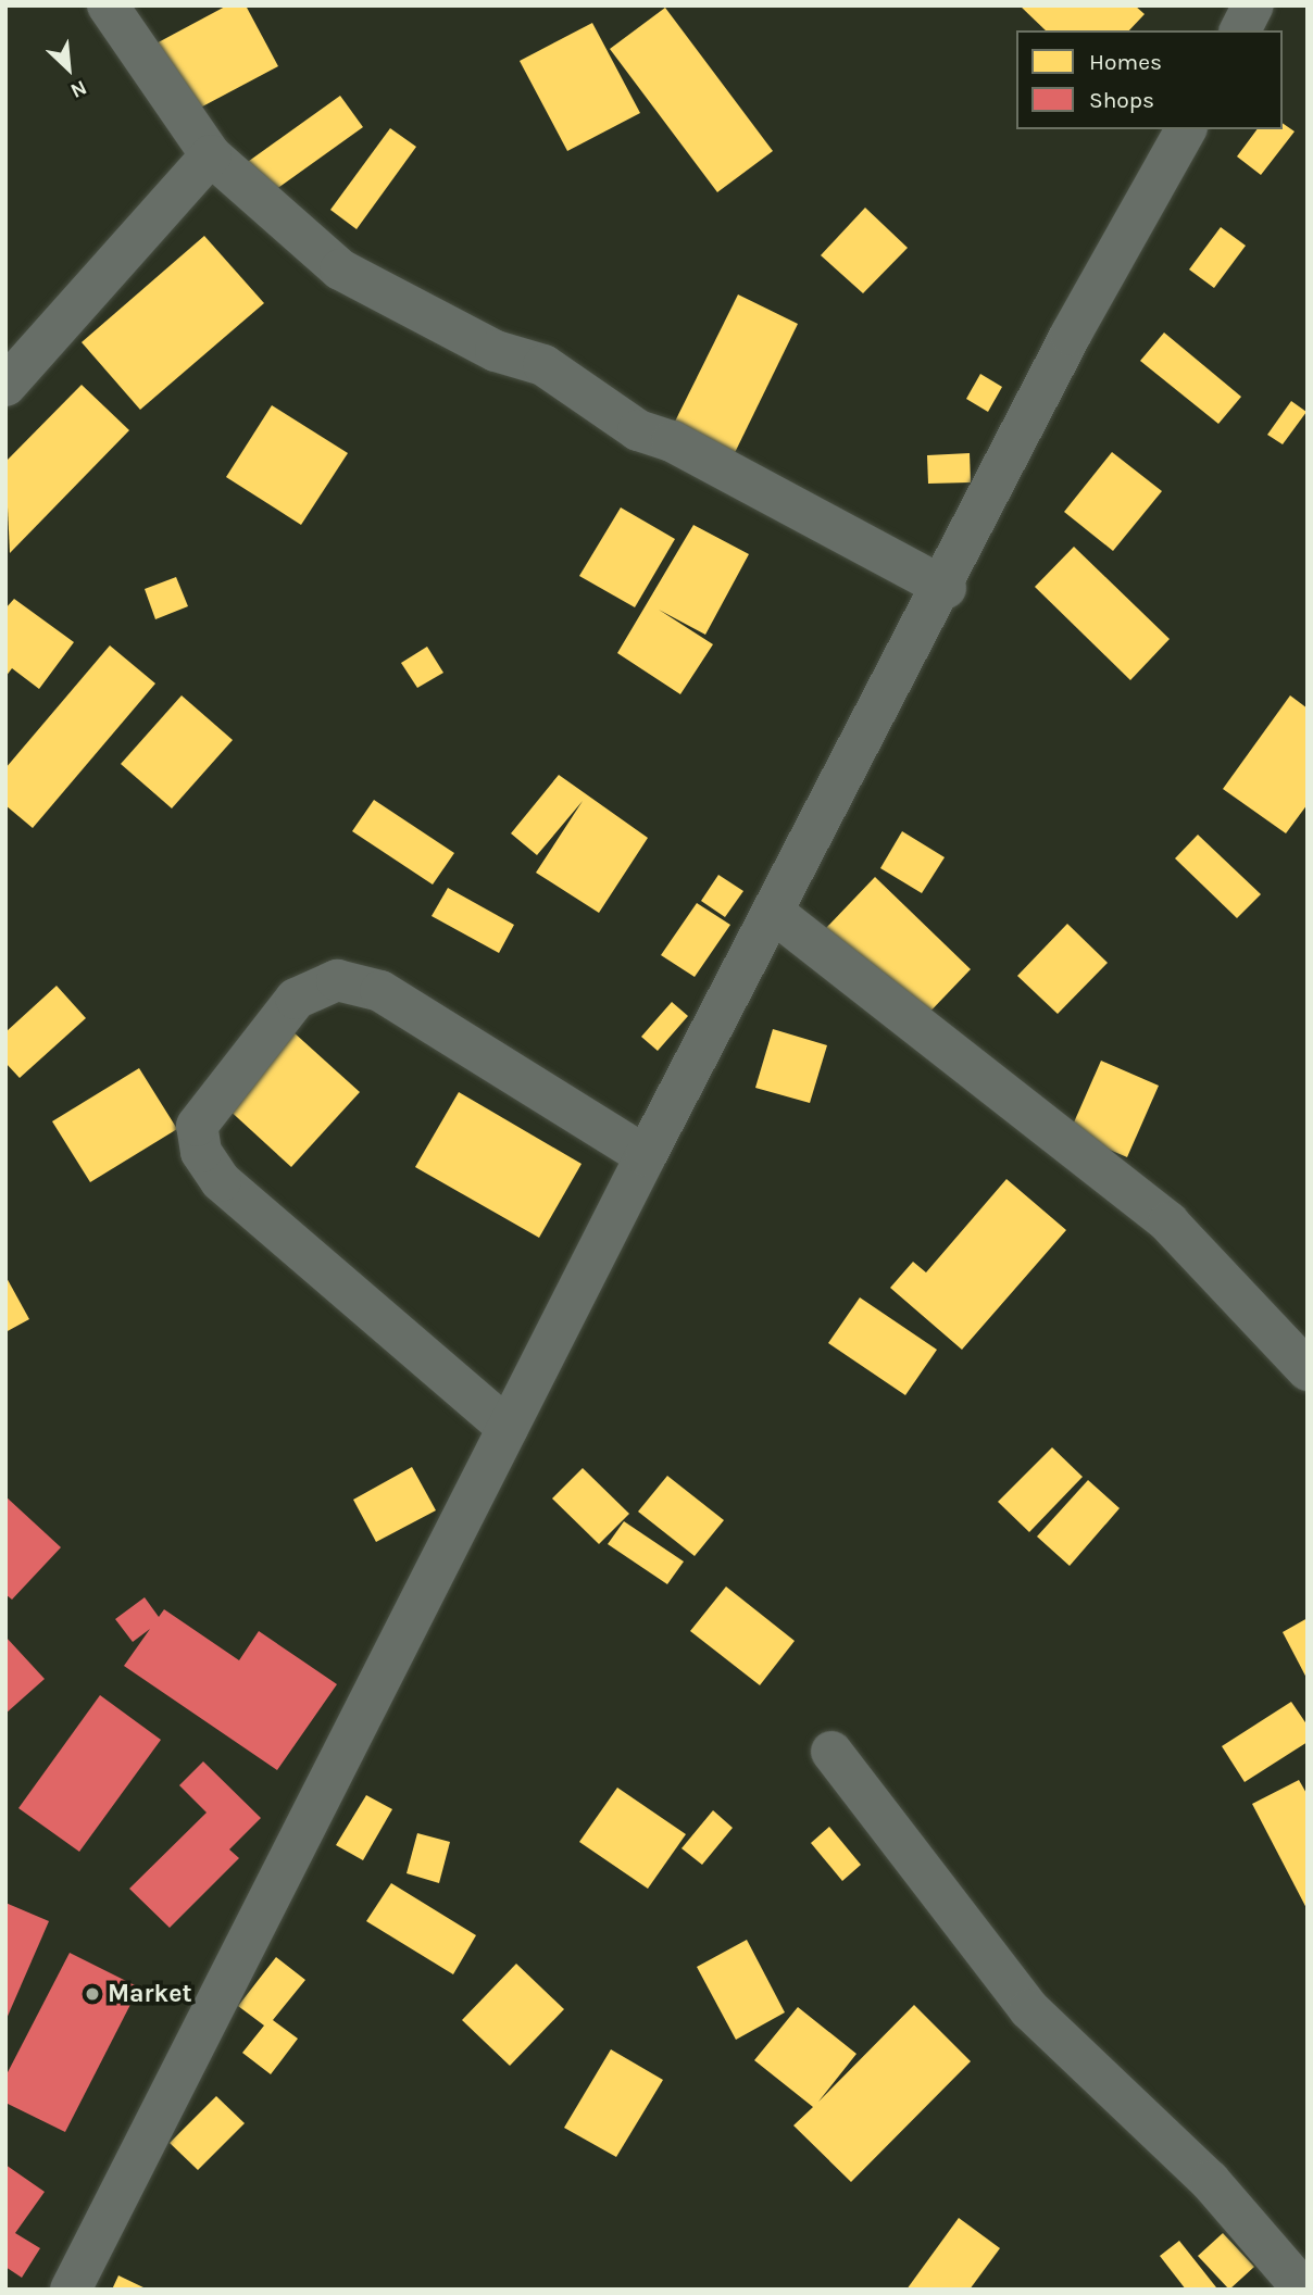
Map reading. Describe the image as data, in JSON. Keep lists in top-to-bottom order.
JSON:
{
  "places": ["Market"],
  "legend": ["Homes", "Shops"],
  "north": "bottom right"
}
